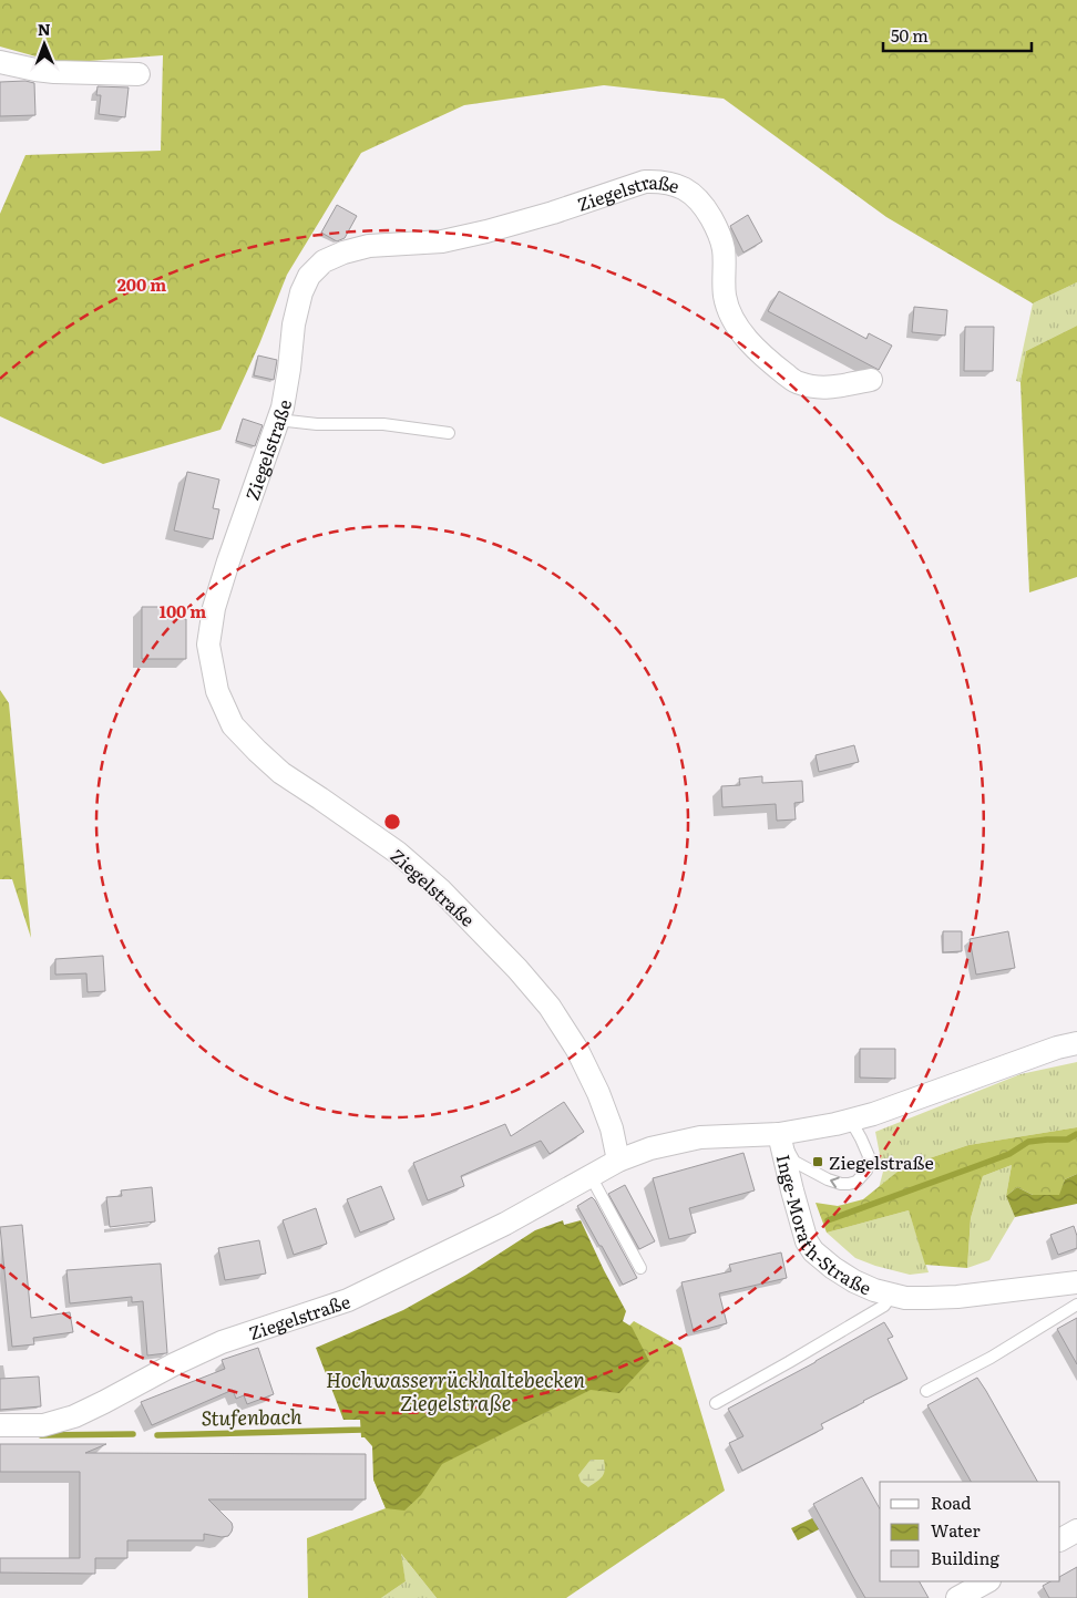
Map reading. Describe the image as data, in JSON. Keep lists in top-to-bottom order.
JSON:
{
  "streets": {
    "street": ["Ziegelstraße", "Inge-Morath-Straße"]
  },
  "crossings": [
    ["Ziegelstraße", "Inge-Morath-Straße"]
  ],
  "water": ["Hochwasserrückhaltebecken Ziegelstraße", "Stufenbach"],
  "places": {
    "transit": ["Ziegelstraße"]
  },
  "legend": ["Road", "Water", "Building"],
  "scale_bar": "50 m",
  "north": "top",
  "rings": ["200 m", "100 m"]
}
